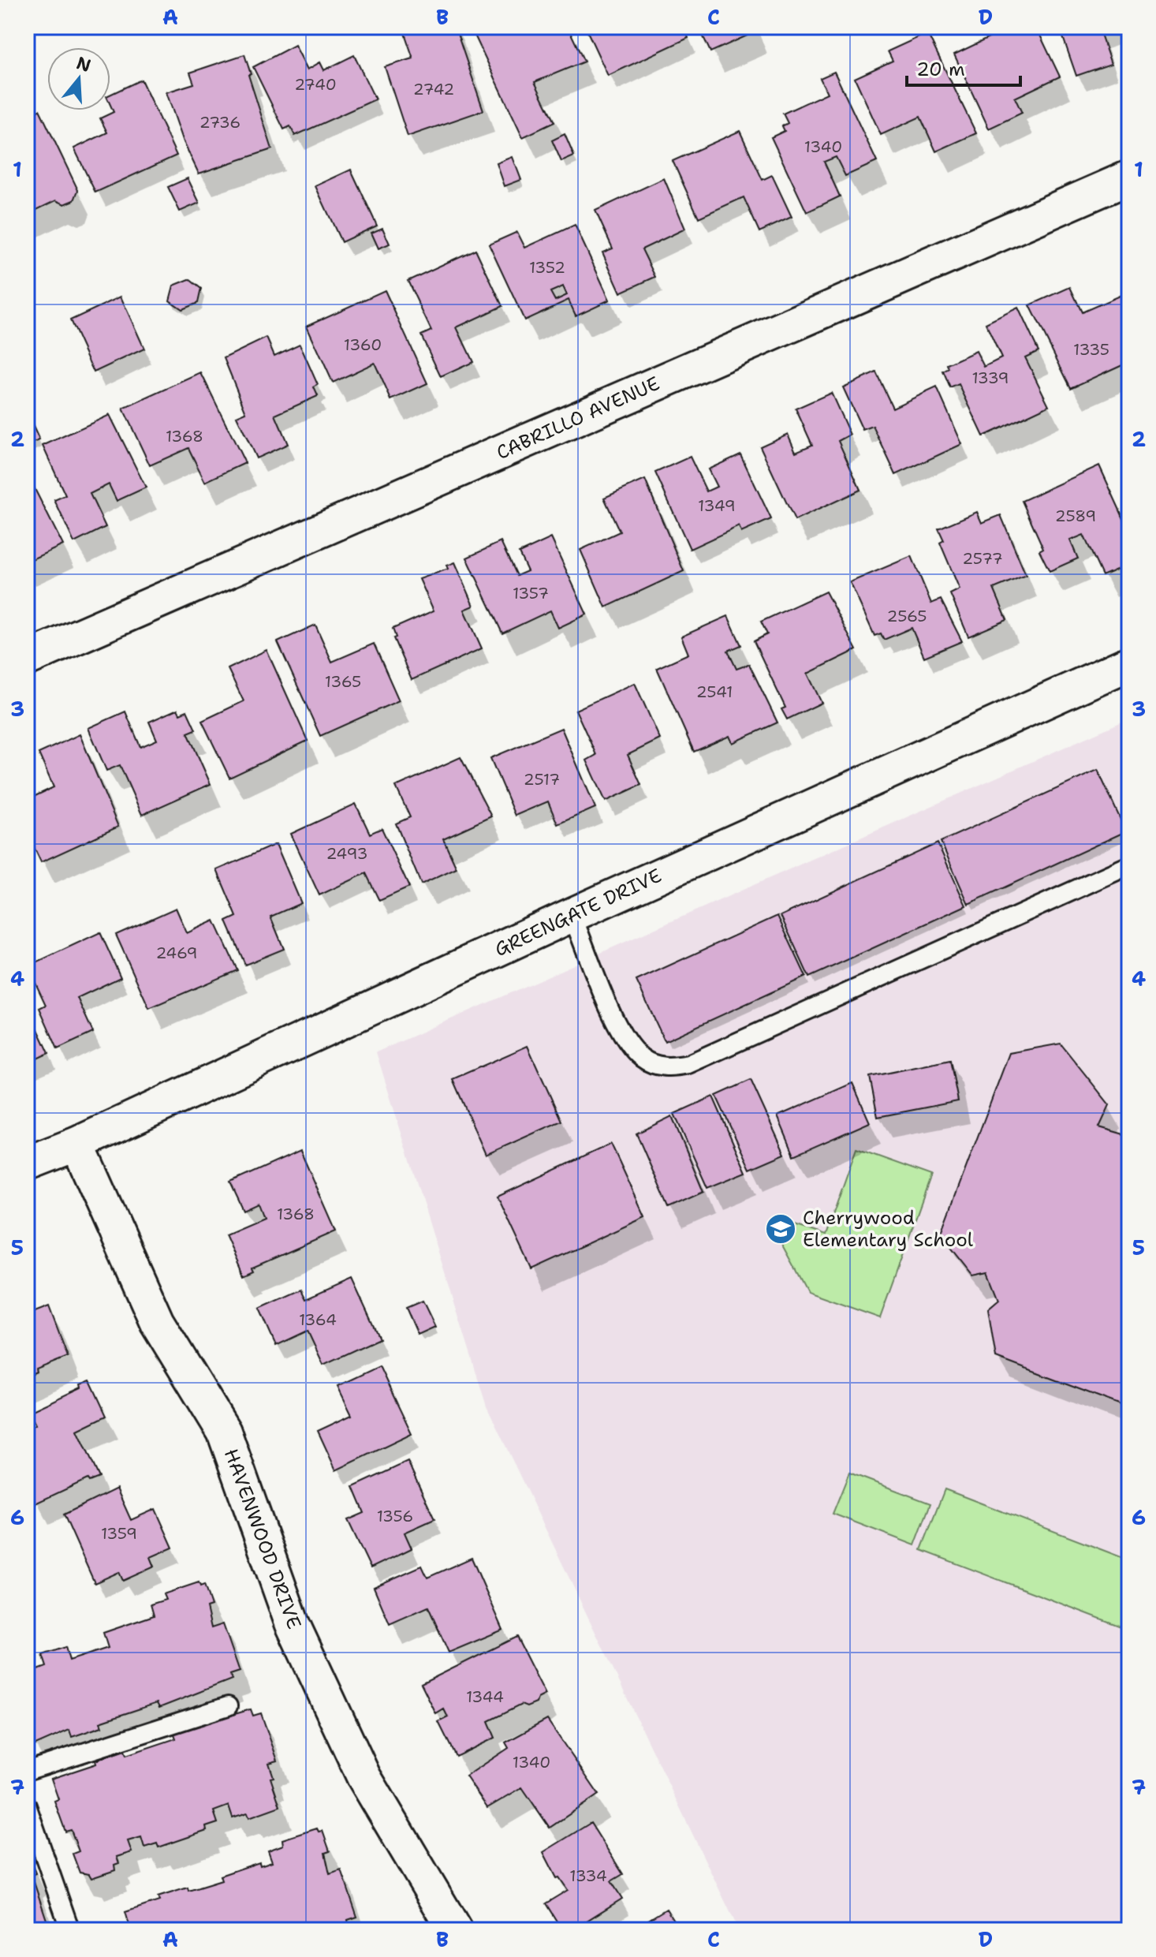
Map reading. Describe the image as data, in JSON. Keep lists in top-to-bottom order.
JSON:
{
  "streets": {
    "street": ["CABRILLO AVENUE", "GREENGATE DRIVE", "HAVENWOOD DRIVE"]
  },
  "crossings": [
    ["GREENGATE DRIVE", "HAVENWOOD DRIVE"]
  ],
  "places": {
    "school or university": ["Cherrywood Elementary School"]
  },
  "house_numbers": [
    "2740",
    "2742",
    "2736",
    "1340",
    "1352",
    "1360",
    "1335",
    "1339",
    "1368",
    "1349",
    "2589",
    "2577",
    "1357",
    "2565",
    "1365",
    "2541",
    "2517",
    "2493",
    "2469",
    "1368",
    "1364",
    "1356",
    "1359",
    "1344",
    "1340",
    "1334"
  ],
  "scale_bar": "20 m",
  "north": "top",
  "grid": {
    "columns": [
      "A",
      "B",
      "C",
      "D"
    ],
    "rows": [
      "1",
      "2",
      "3",
      "4",
      "5",
      "6",
      "7"
    ]
  }
}
